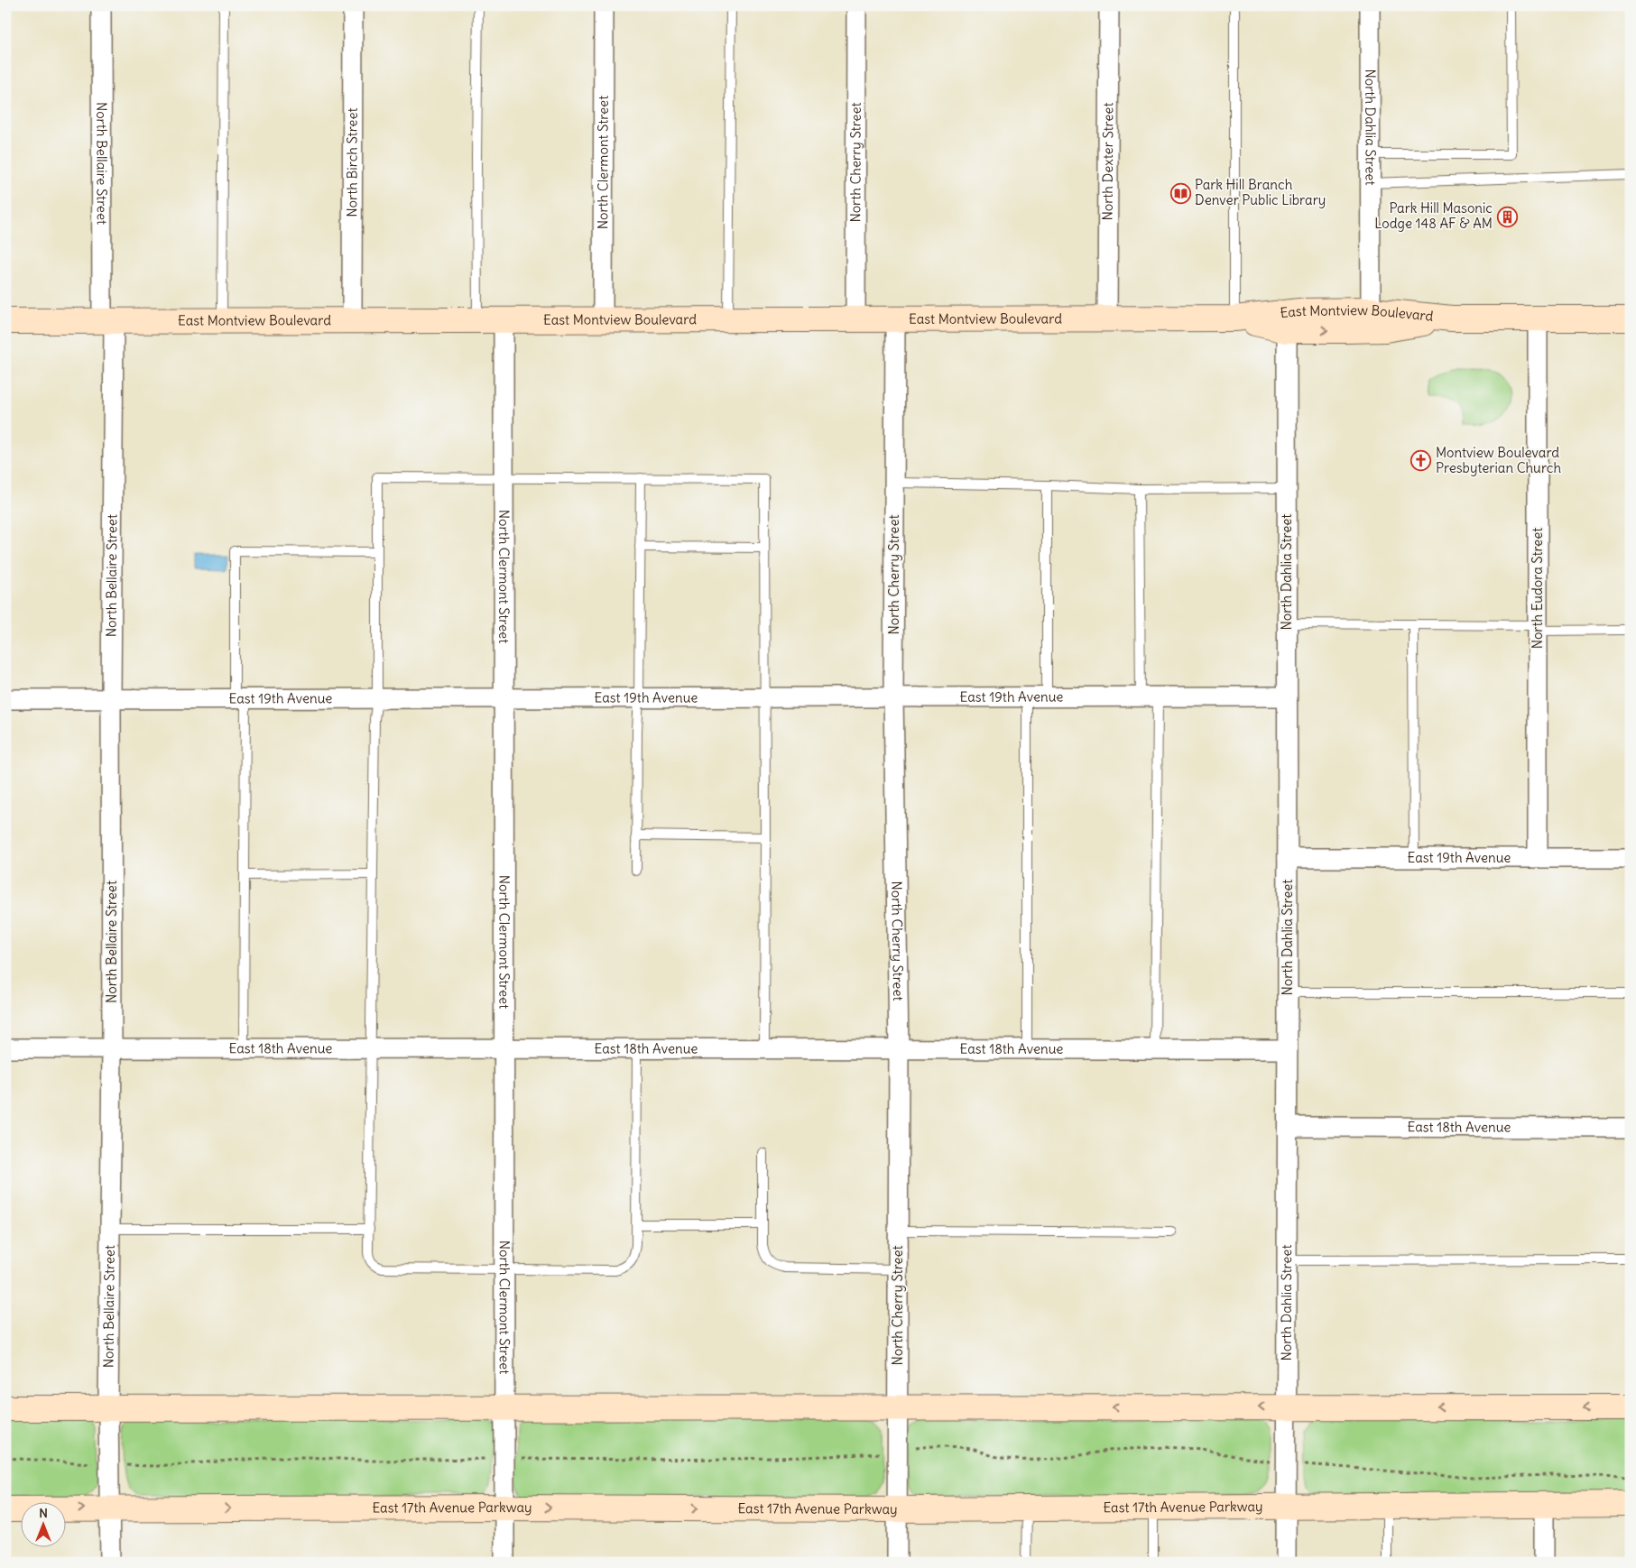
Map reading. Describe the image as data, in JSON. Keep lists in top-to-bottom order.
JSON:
{
  "streets": {
    "main road": ["East Montview Boulevard", "East 17th Avenue Parkway"],
    "street": [
      "North Dahlia Street",
      "North Birch Street",
      "North Clermont Street",
      "North Cherry Street",
      "North Dexter Street",
      "North Bellaire Street",
      "North Eudora Street",
      "East 19th Avenue",
      "East 18th Avenue"
    ]
  },
  "crossings": [
    ["North Dahlia Street", "East Montview Boulevard"],
    ["North Dahlia Street", "East 19th Avenue"],
    ["North Dahlia Street", "East 18th Avenue"],
    ["North Dahlia Street", "East 17th Avenue Parkway"],
    ["North Birch Street", "East Montview Boulevard"],
    ["North Clermont Street", "East Montview Boulevard"],
    ["North Clermont Street", "East 19th Avenue"],
    ["North Clermont Street", "East 18th Avenue"],
    ["North Clermont Street", "East 17th Avenue Parkway"],
    ["North Cherry Street", "East Montview Boulevard"],
    ["North Cherry Street", "East 19th Avenue"],
    ["North Cherry Street", "East 18th Avenue"],
    ["North Cherry Street", "East 17th Avenue Parkway"],
    ["North Dexter Street", "East Montview Boulevard"],
    ["North Bellaire Street", "East Montview Boulevard"],
    ["North Bellaire Street", "East 19th Avenue"],
    ["North Bellaire Street", "East 18th Avenue"],
    ["North Bellaire Street", "East 17th Avenue Parkway"],
    ["East Montview Boulevard", "North Eudora Street"],
    ["North Eudora Street", "East 19th Avenue"]
  ],
  "places": {
    "library": ["Park Hill Branch Denver Public Library"],
    "building": ["Park Hill Masonic Lodge 148 AF & AM"],
    "church": ["Montview Boulevard Presbyterian Church"]
  },
  "north": "top"
}
